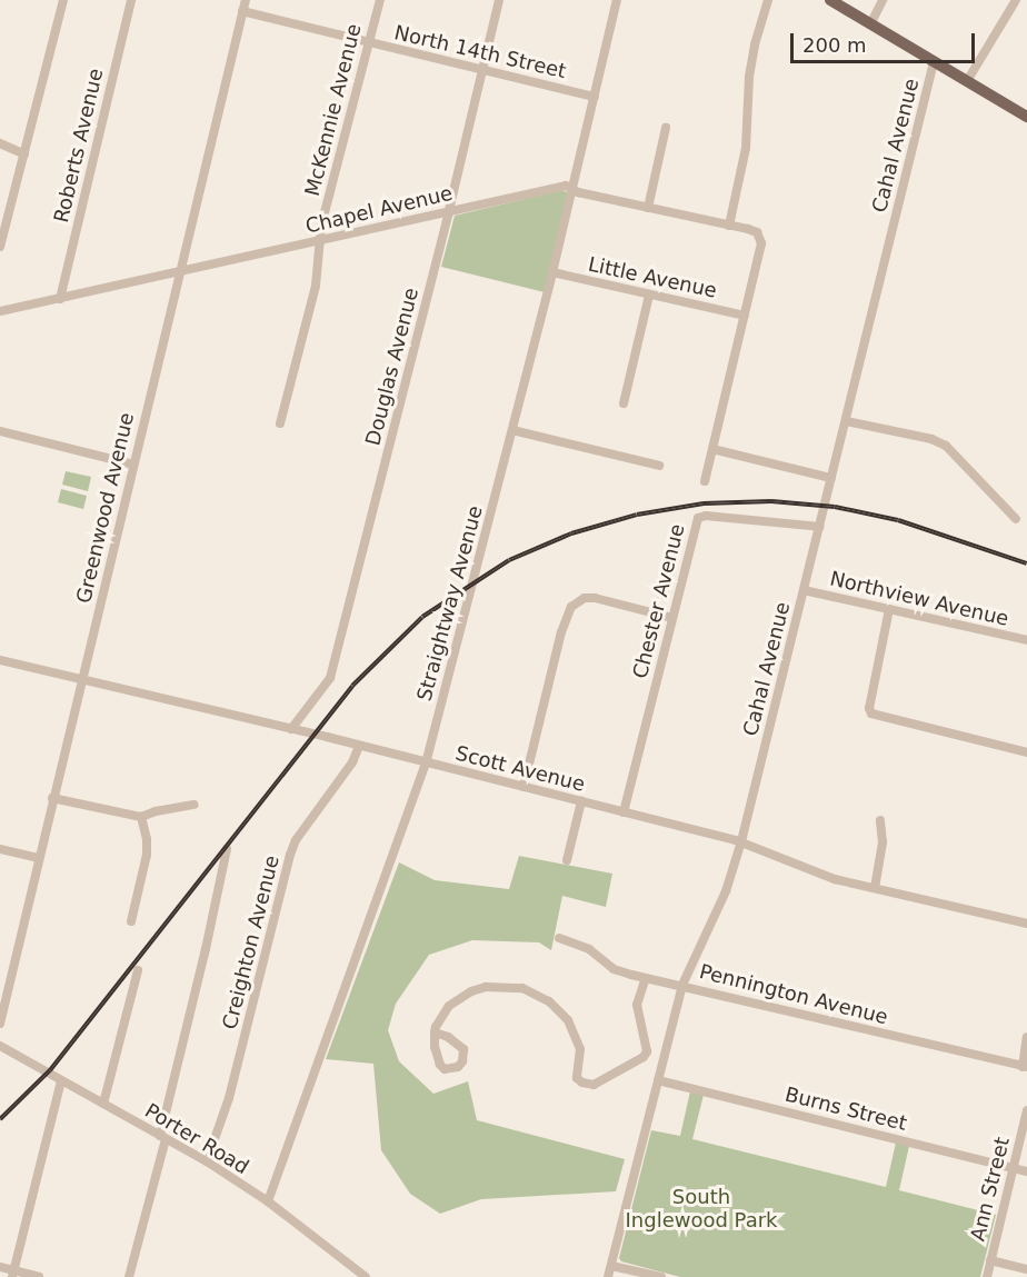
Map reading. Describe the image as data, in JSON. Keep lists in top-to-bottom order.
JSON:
{
  "streets": {
    "street": [
      "North 14th Street",
      "McKennie Avenue",
      "Roberts Avenue",
      "Cahal Avenue",
      "Chapel Avenue",
      "Little Avenue",
      "Douglas Avenue",
      "Greenwood Avenue",
      "Northview Avenue",
      "Chester Avenue",
      "Straightway Avenue",
      "Scott Avenue",
      "Creighton Avenue",
      "Pennington Avenue",
      "Burns Street",
      "Porter Road",
      "Ann Street"
    ]
  },
  "crossings": [
    ["North 14th Street", "McKennie Avenue"],
    ["North 14th Street", "Douglas Avenue"],
    ["North 14th Street", "Greenwood Avenue"],
    ["North 14th Street", "Straightway Avenue"],
    ["McKennie Avenue", "Chapel Avenue"],
    ["Roberts Avenue", "Chapel Avenue"],
    ["Cahal Avenue", "Northview Avenue"],
    ["Cahal Avenue", "Chester Avenue"],
    ["Cahal Avenue", "Scott Avenue"],
    ["Cahal Avenue", "Pennington Avenue"],
    ["Cahal Avenue", "Burns Street"],
    ["Chapel Avenue", "Little Avenue"],
    ["Chapel Avenue", "Douglas Avenue"],
    ["Chapel Avenue", "Greenwood Avenue"],
    ["Chapel Avenue", "Straightway Avenue"],
    ["Little Avenue", "Straightway Avenue"],
    ["Douglas Avenue", "Scott Avenue"],
    ["Greenwood Avenue", "Scott Avenue"],
    ["Chester Avenue", "Scott Avenue"],
    ["Straightway Avenue", "Scott Avenue"],
    ["Straightway Avenue", "Porter Road"],
    ["Scott Avenue", "Creighton Avenue"],
    ["Creighton Avenue", "Porter Road"],
    ["Burns Street", "Ann Street"]
  ],
  "parks": ["South Inglewood Park"],
  "scale_bar": "200 m"
}
